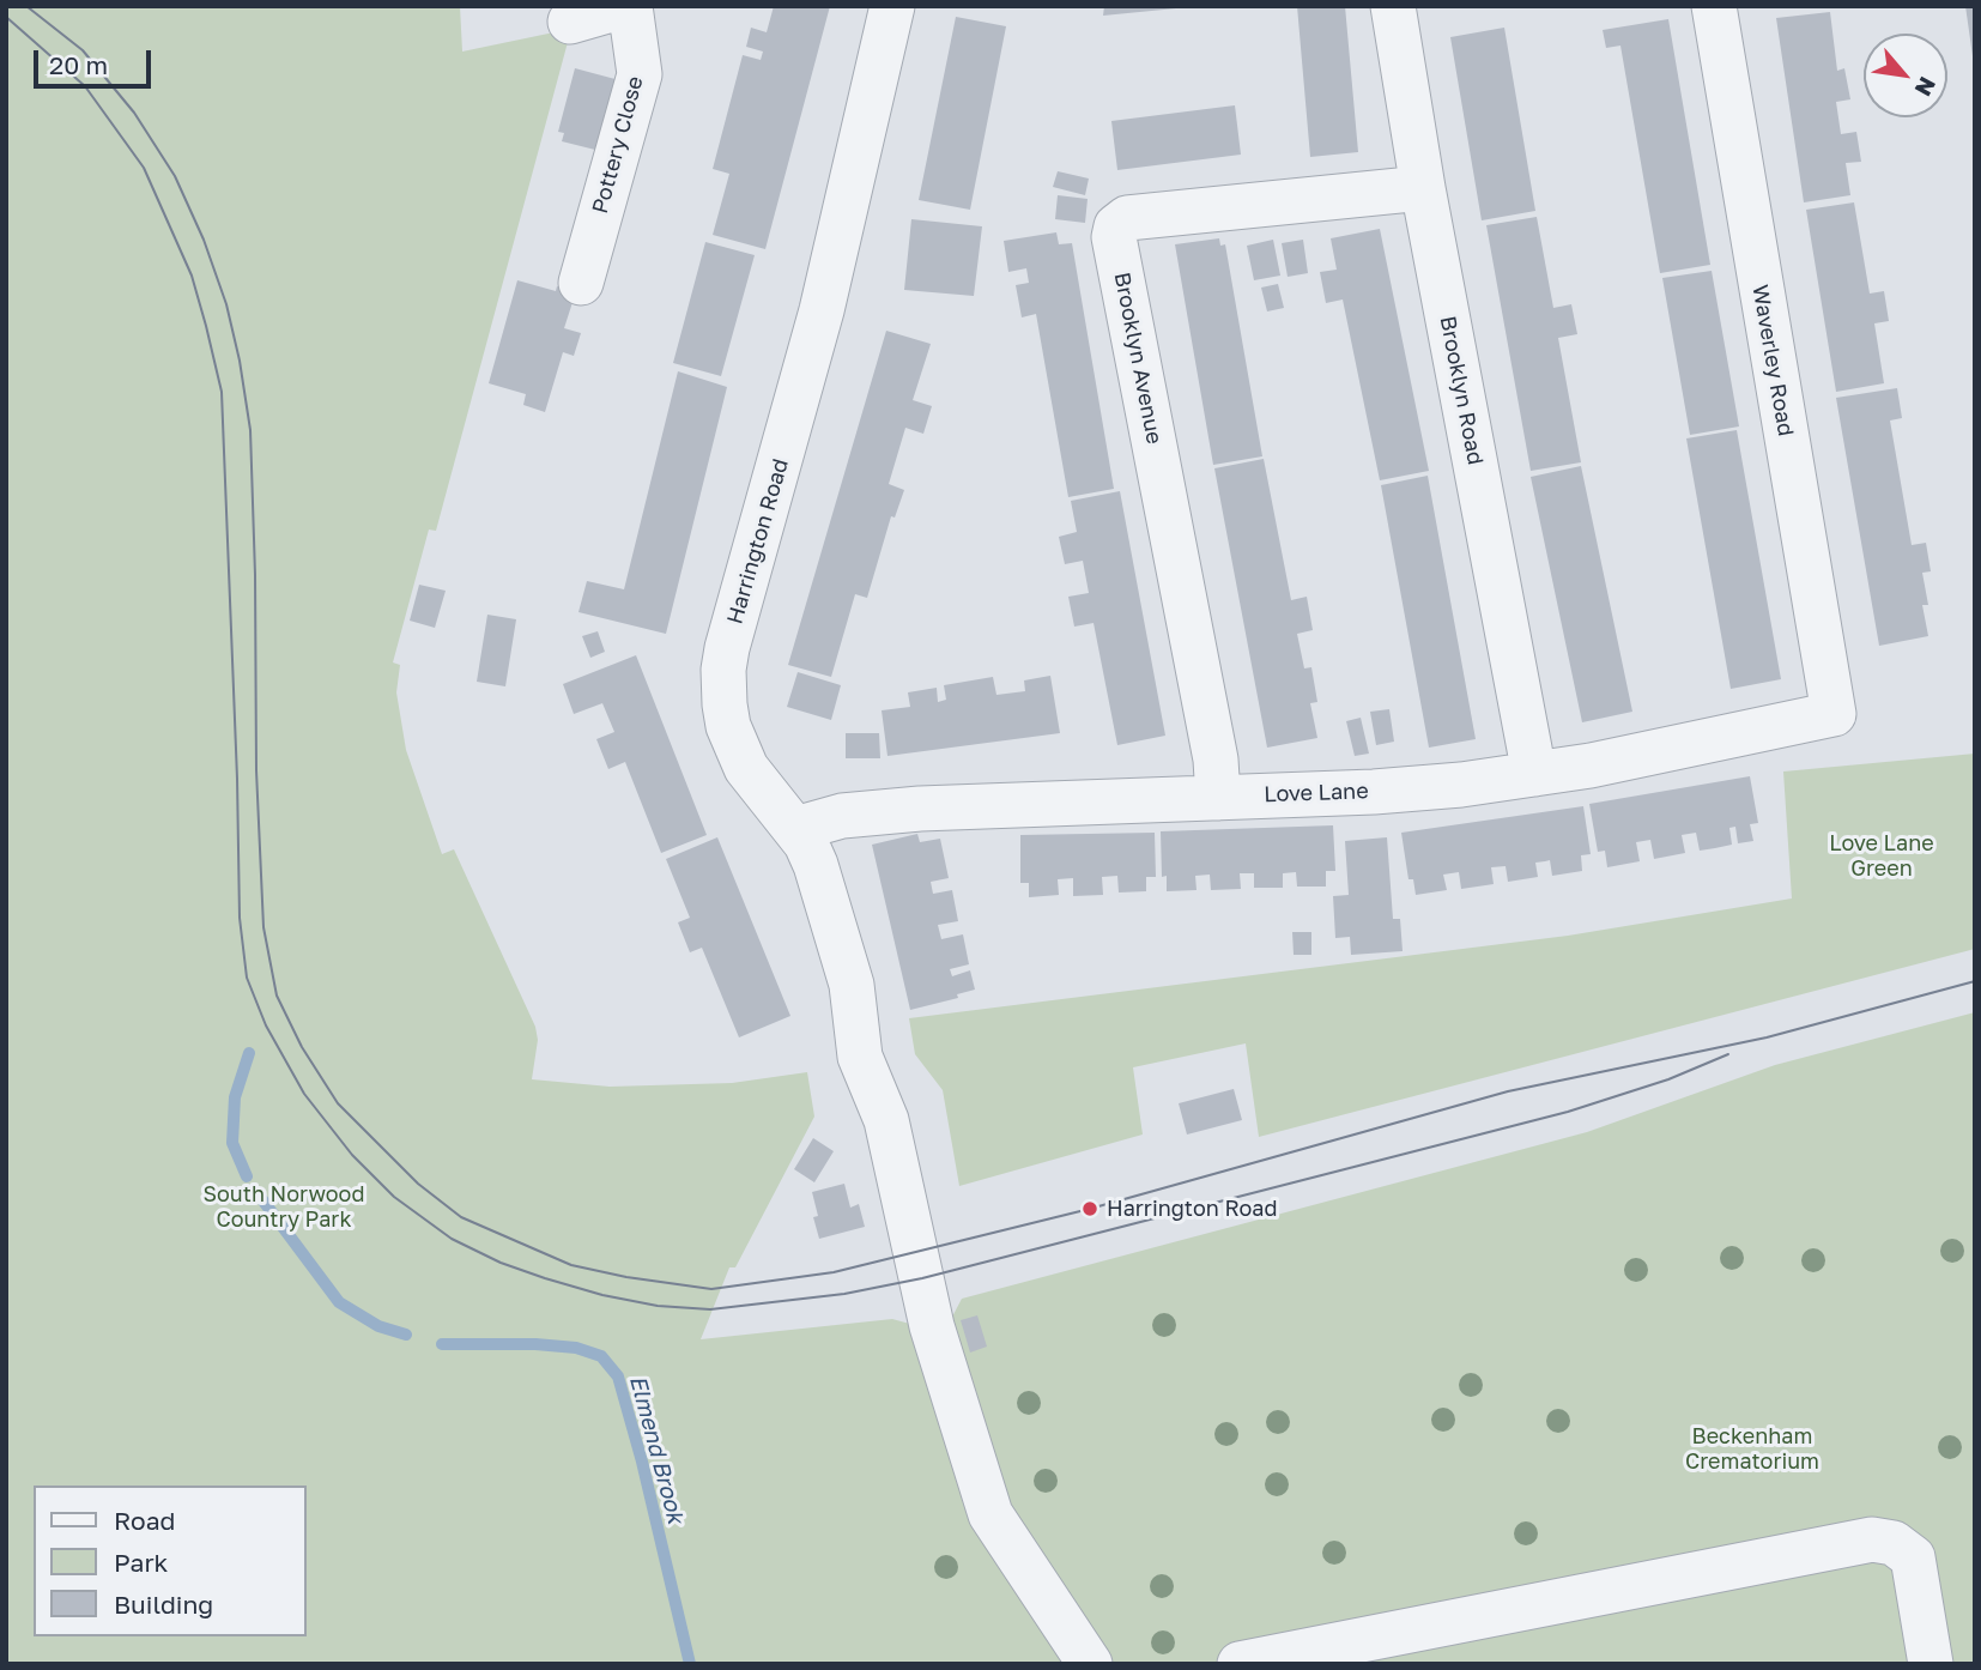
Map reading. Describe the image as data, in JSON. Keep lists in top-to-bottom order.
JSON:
{
  "streets": {
    "street": [
      "Pottery Close",
      "Brooklyn Avenue",
      "Waverley Road",
      "Brooklyn Road",
      "Harrington Road",
      "Love Lane"
    ]
  },
  "crossings": [
    ["Brooklyn Avenue", "Brooklyn Road"],
    ["Brooklyn Avenue", "Love Lane"],
    ["Waverley Road", "Love Lane"],
    ["Brooklyn Road", "Love Lane"],
    ["Harrington Road", "Love Lane"]
  ],
  "water": ["Elmend Brook"],
  "parks": ["Love Lane Green", "South Norwood Country Park", "Beckenham Crematorium"],
  "places": ["Harrington Road"],
  "legend": ["Road", "Park", "Building"],
  "scale_bar": "20 m",
  "north": "bottom right"
}
